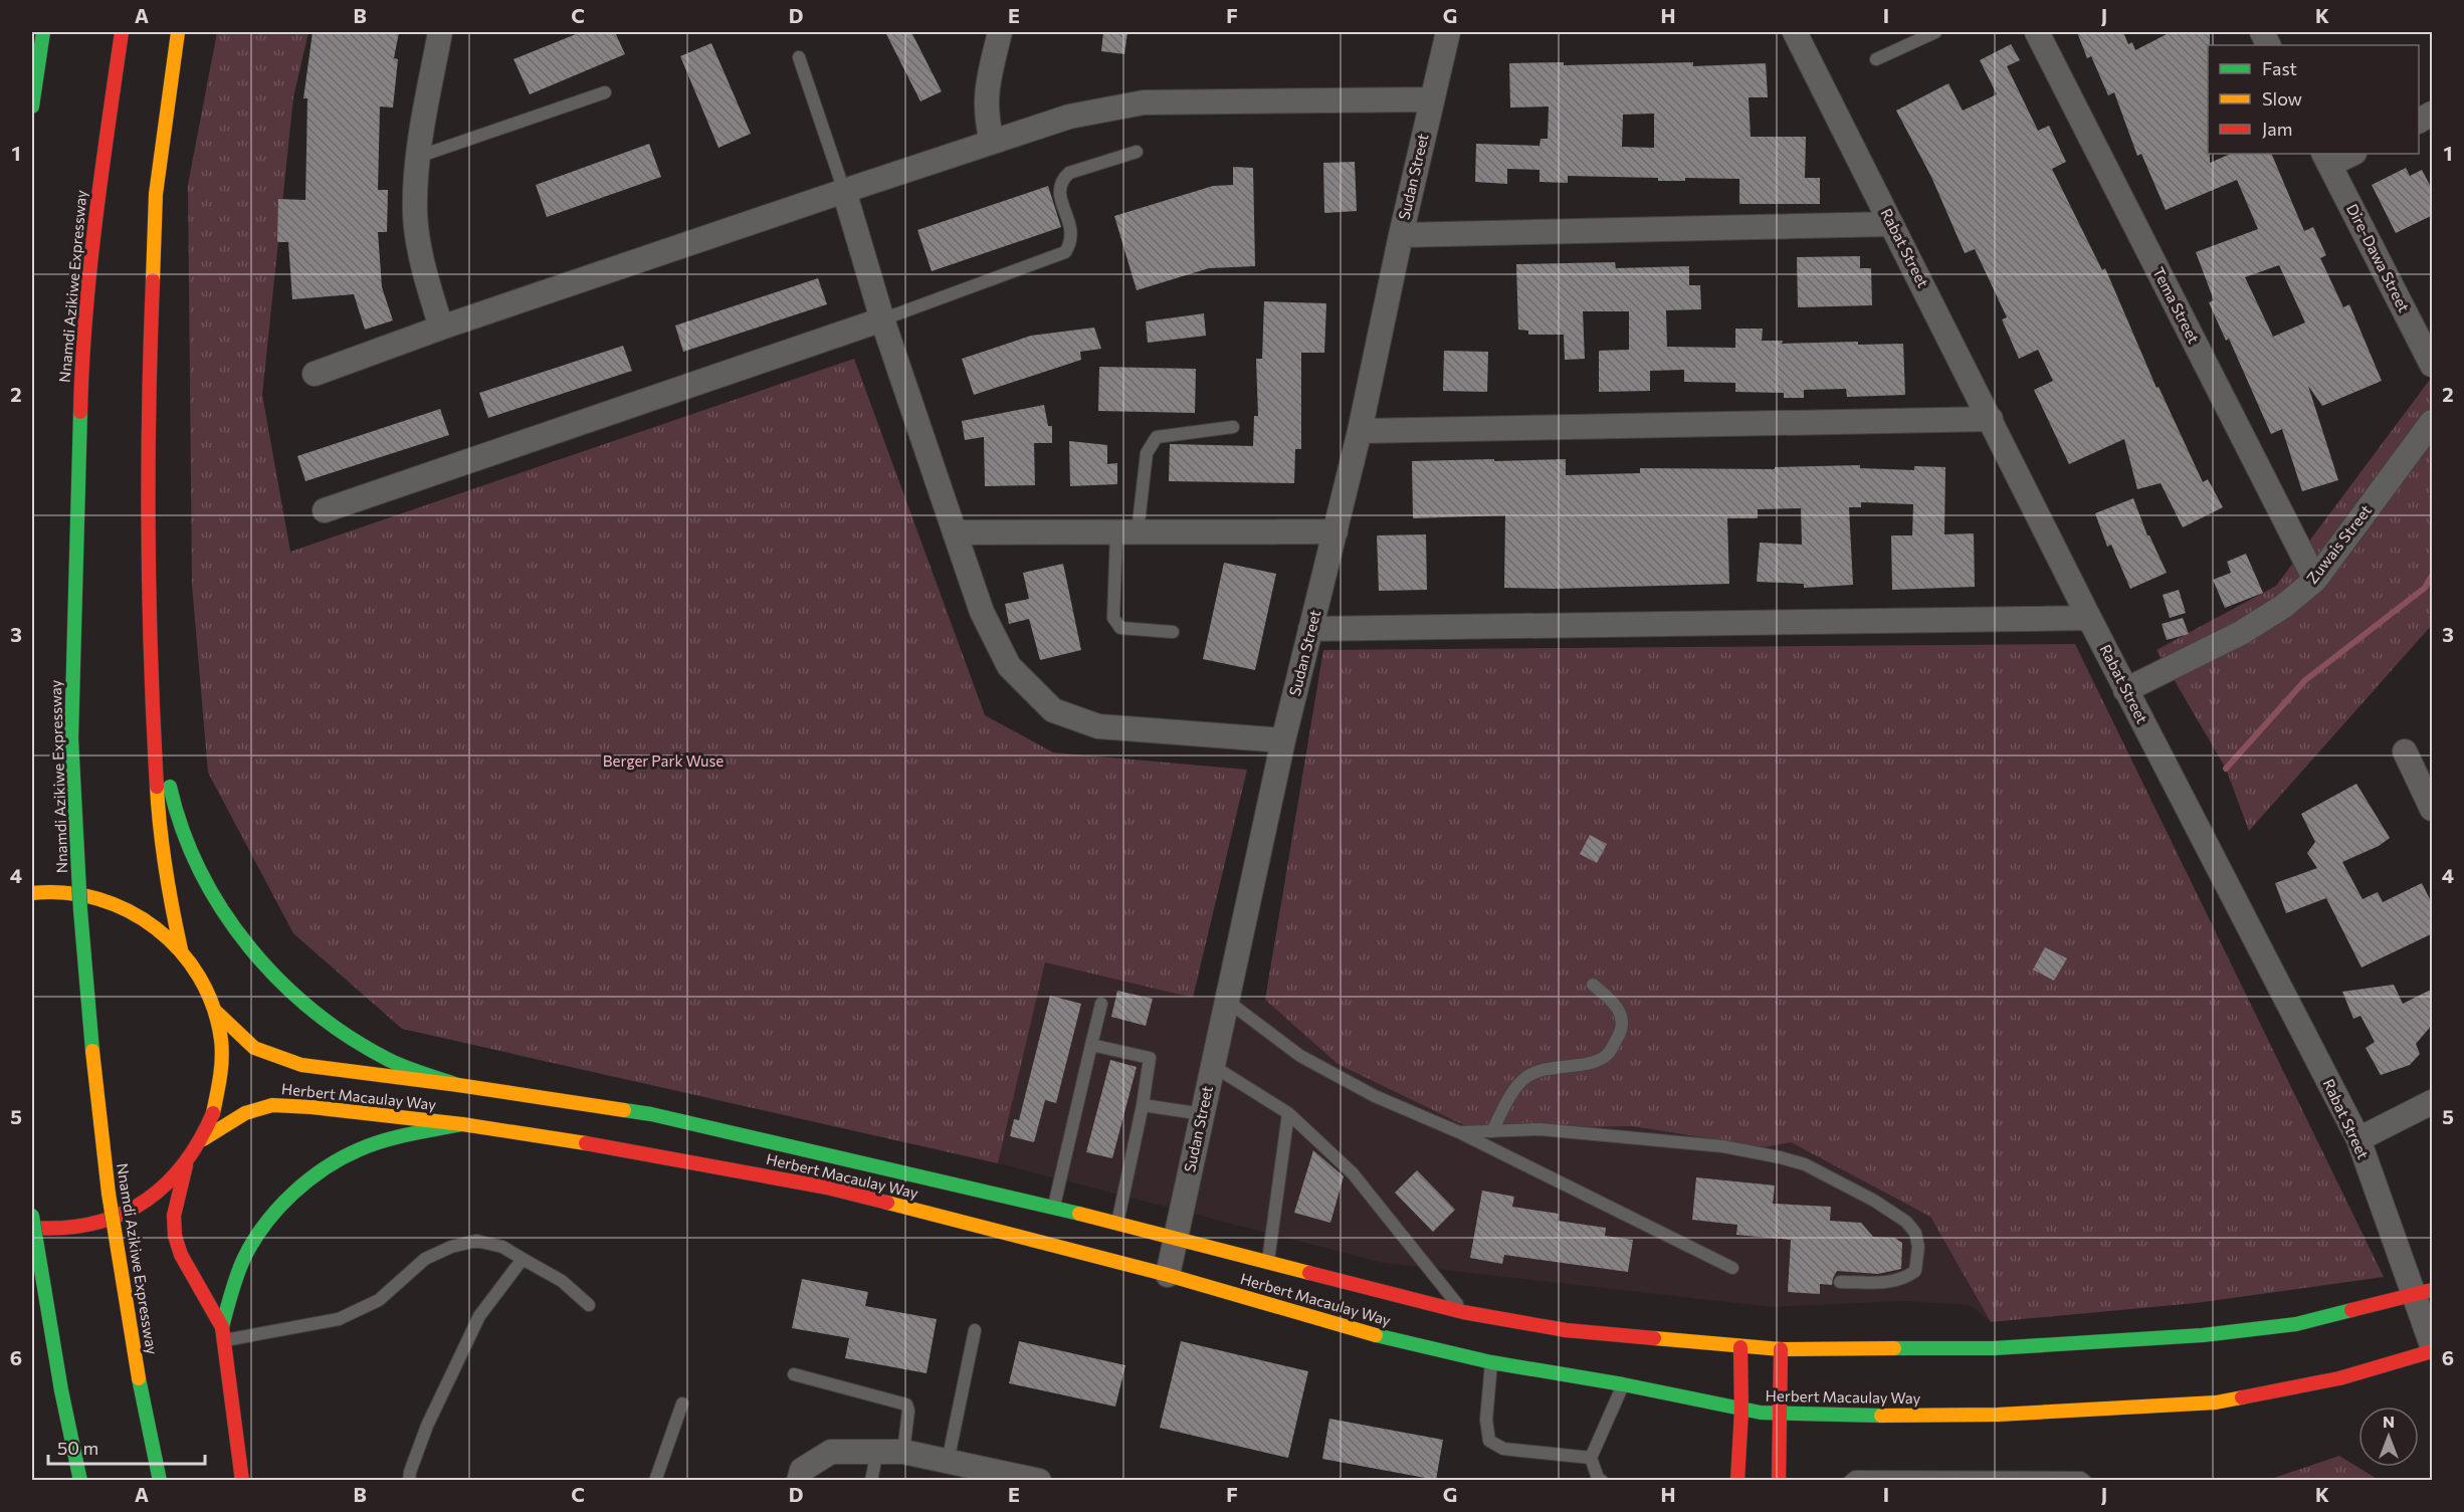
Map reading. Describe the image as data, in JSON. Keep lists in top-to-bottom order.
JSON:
{
  "streets": {
    "main road": ["Nnamdi Azikiwe Expressway", "Herbert Macaulay Way"],
    "street": [
      "Sudan Street",
      "Rabat Street",
      "Dire-Dawa Street",
      "Tema Street",
      "Zuwais Street"
    ]
  },
  "crossings": [
    ["Sudan Street", "Herbert Macaulay Way"],
    ["Rabat Street", "Zuwais Street"],
    ["Rabat Street", "Herbert Macaulay Way"],
    ["Tema Street", "Zuwais Street"]
  ],
  "parks": ["Berger Park Wuse"],
  "legend": ["Fast", "Slow", "Jam"],
  "scale_bar": "50 m",
  "north": "top",
  "grid": {
    "columns": [
      "A",
      "B",
      "C",
      "D",
      "E",
      "F",
      "G",
      "H",
      "I",
      "J",
      "K"
    ],
    "rows": [
      "1",
      "2",
      "3",
      "4",
      "5",
      "6"
    ]
  }
}
